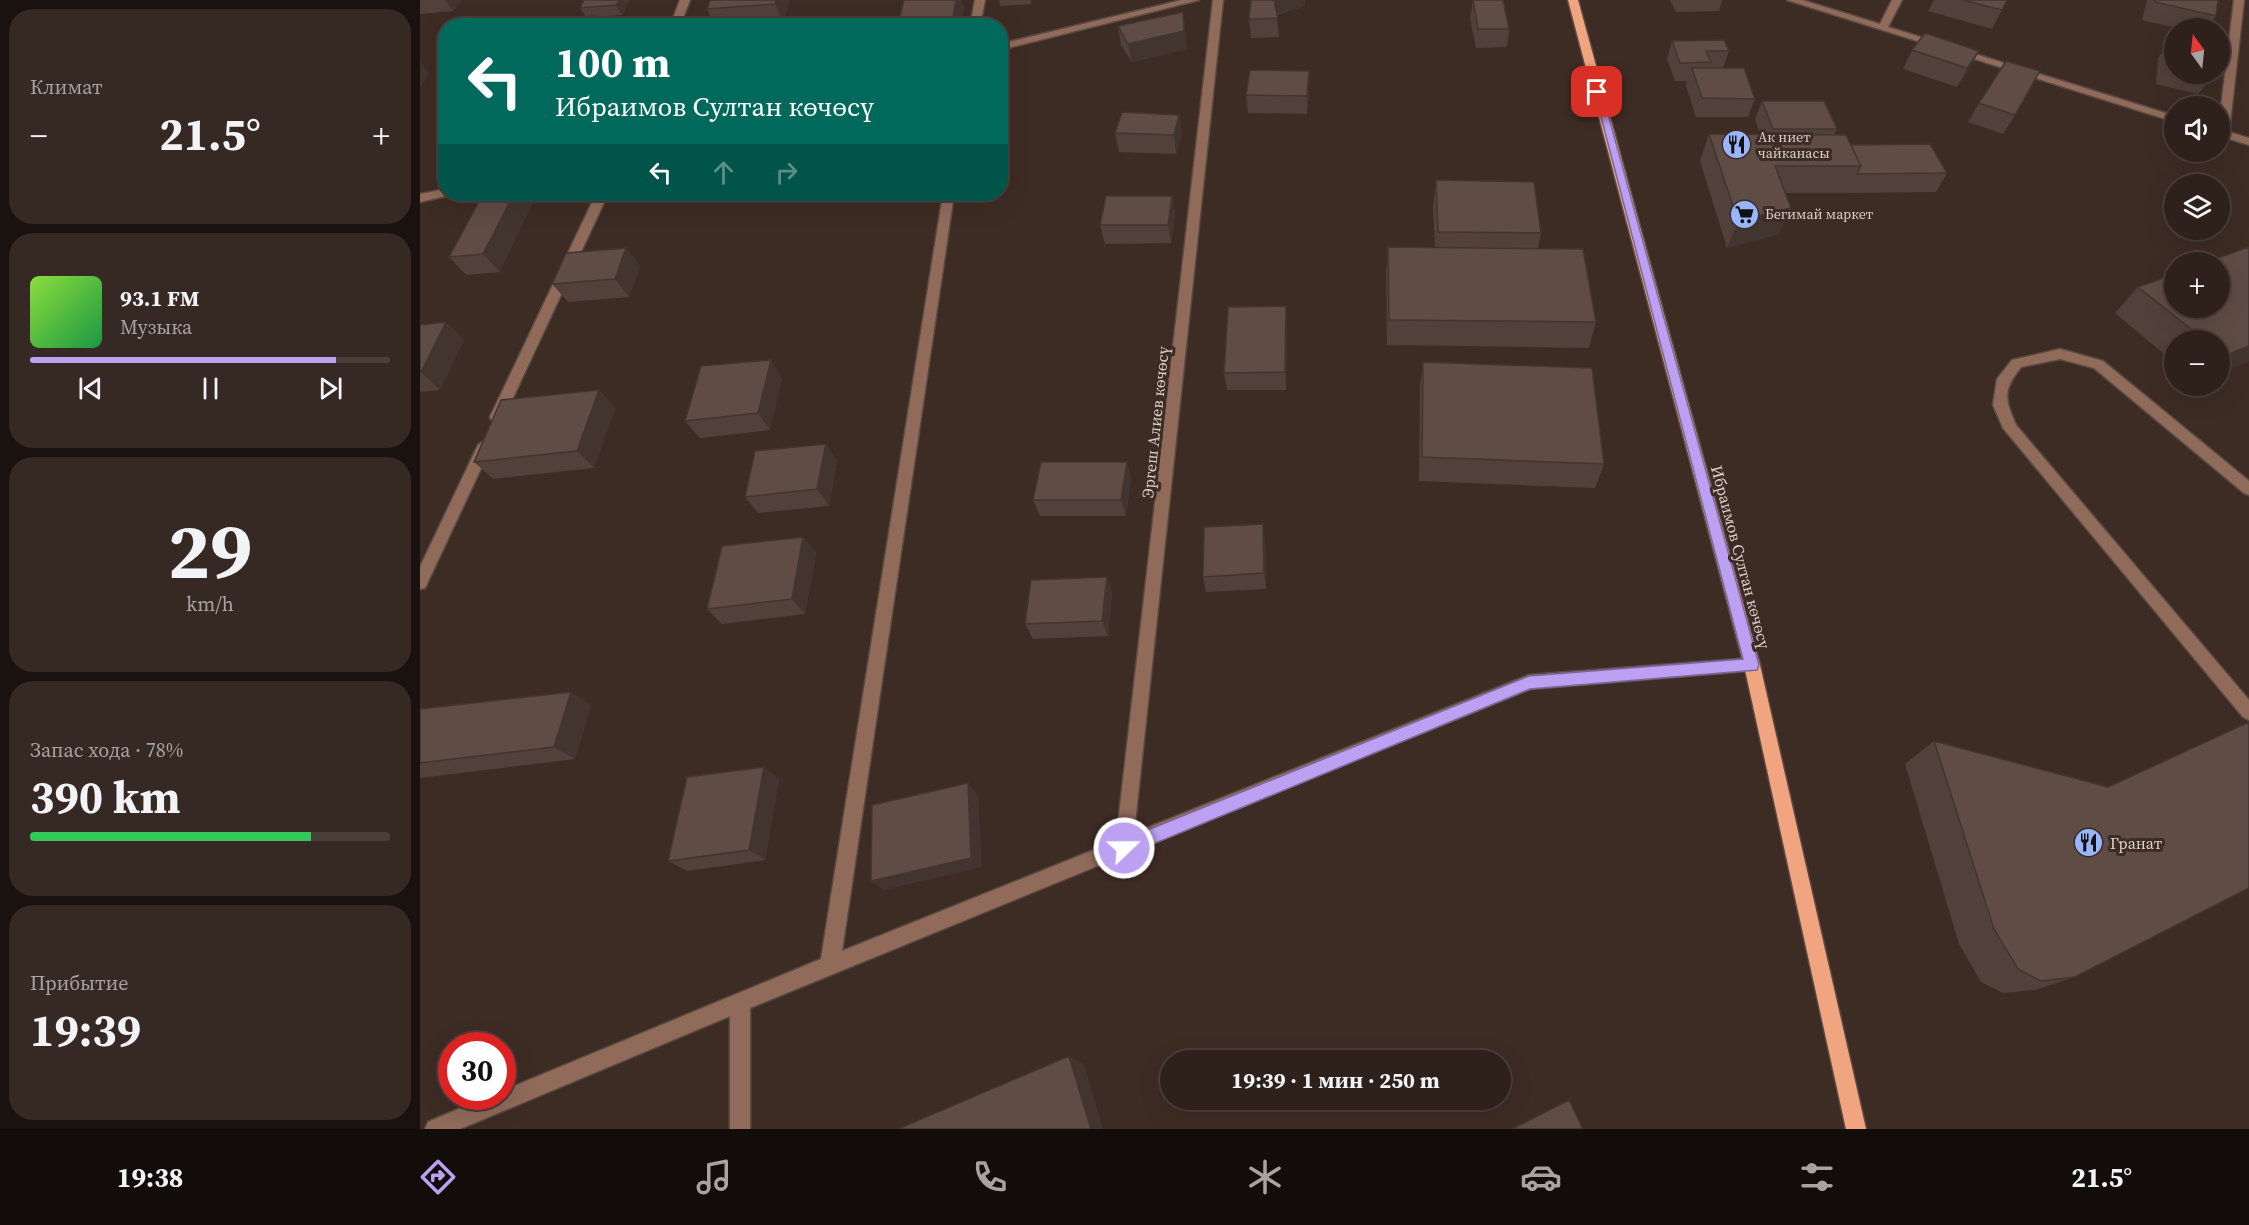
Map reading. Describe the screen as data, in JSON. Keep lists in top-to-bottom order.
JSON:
{
  "streets": {
    "main road": ["Ибраимов Султан көчөсү"],
    "street": ["Эргеш Алиев көчөсү"]
  },
  "places": {
    "restaurant": ["Ак ниет чайканасы", "Гранат"],
    "supermarket": ["Бегимай маркет"]
  },
  "north": "top",
  "page": {
    "tile": [
      "Климат",
      ["29", "km/h"],
      ["Запас хода · 78%", "390 km"],
      ["Прибытие", "19:39"]
    ],
    "map_buttons": ["+", "−"],
    "turn": ["100 m", "Ибраимов Султан көчөсү"],
    "heat": ["−", "21.5°", "+"],
    "song": ["93.1 FM", "Музыка"],
    "limit": "30",
    "trip": "19:39 · 1 мин · 250 m",
    "tabs": ["19:38", "21.5°"]
  }
}
